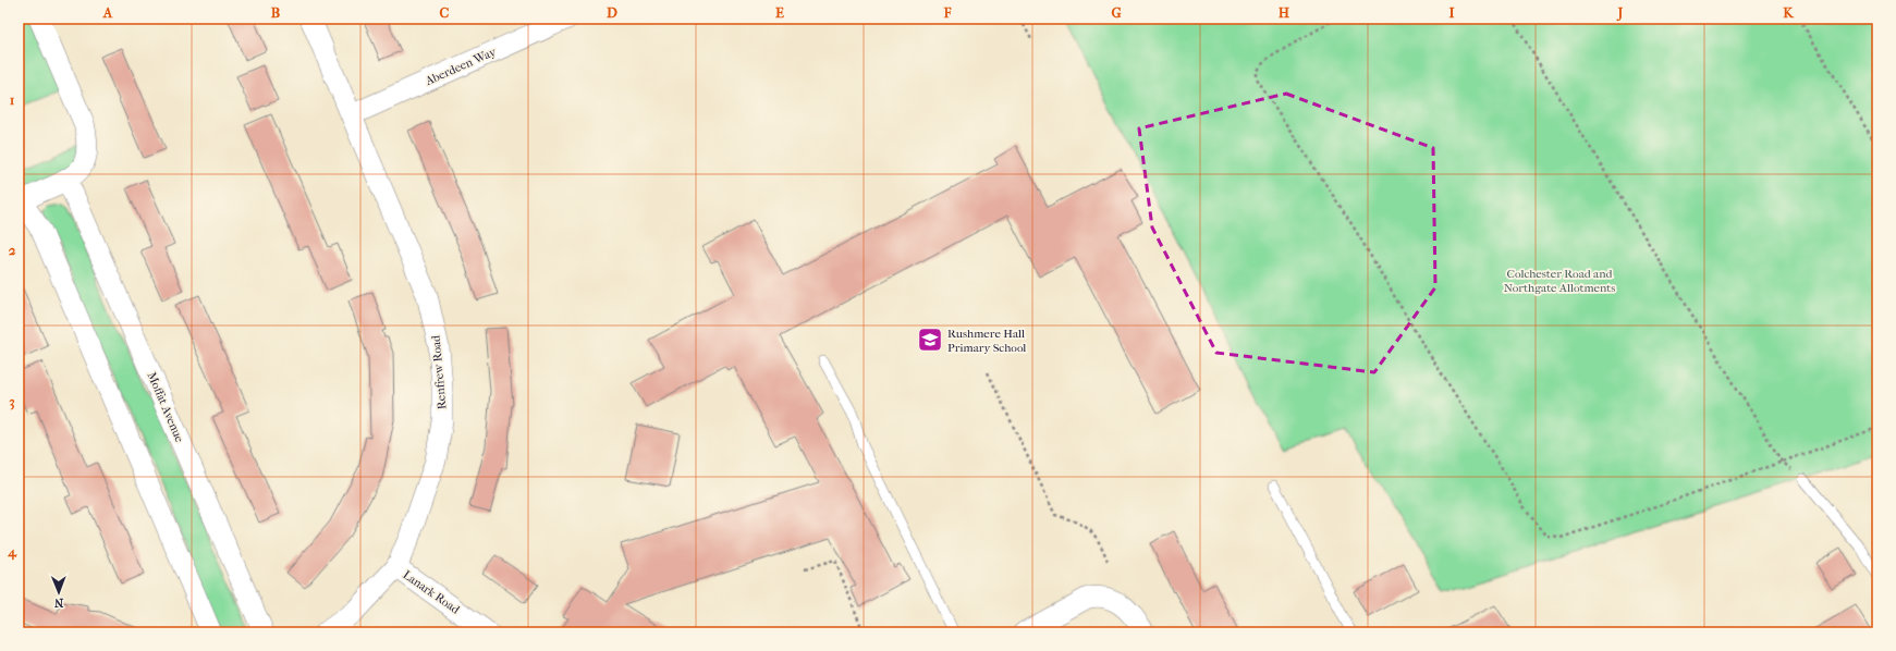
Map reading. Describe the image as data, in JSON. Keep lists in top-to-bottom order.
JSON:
{
  "streets": {
    "street": [
      "Aberdeen Way",
      "Renfrew Road",
      "Moffat Avenue",
      "Lanark Road"
    ]
  },
  "crossings": [
    ["Aberdeen Way", "Renfrew Road"],
    ["Renfrew Road", "Lanark Road"]
  ],
  "parks": ["Colchester Road and Northgate Allotments"],
  "places": {
    "school or university": ["Rushmere Hall Primary School"]
  },
  "north": "bottom",
  "grid": {
    "columns": [
      "A",
      "B",
      "C",
      "D",
      "E",
      "F",
      "G",
      "H",
      "I",
      "J",
      "K"
    ],
    "rows": [
      "1",
      "2",
      "3",
      "4"
    ]
  }
}
